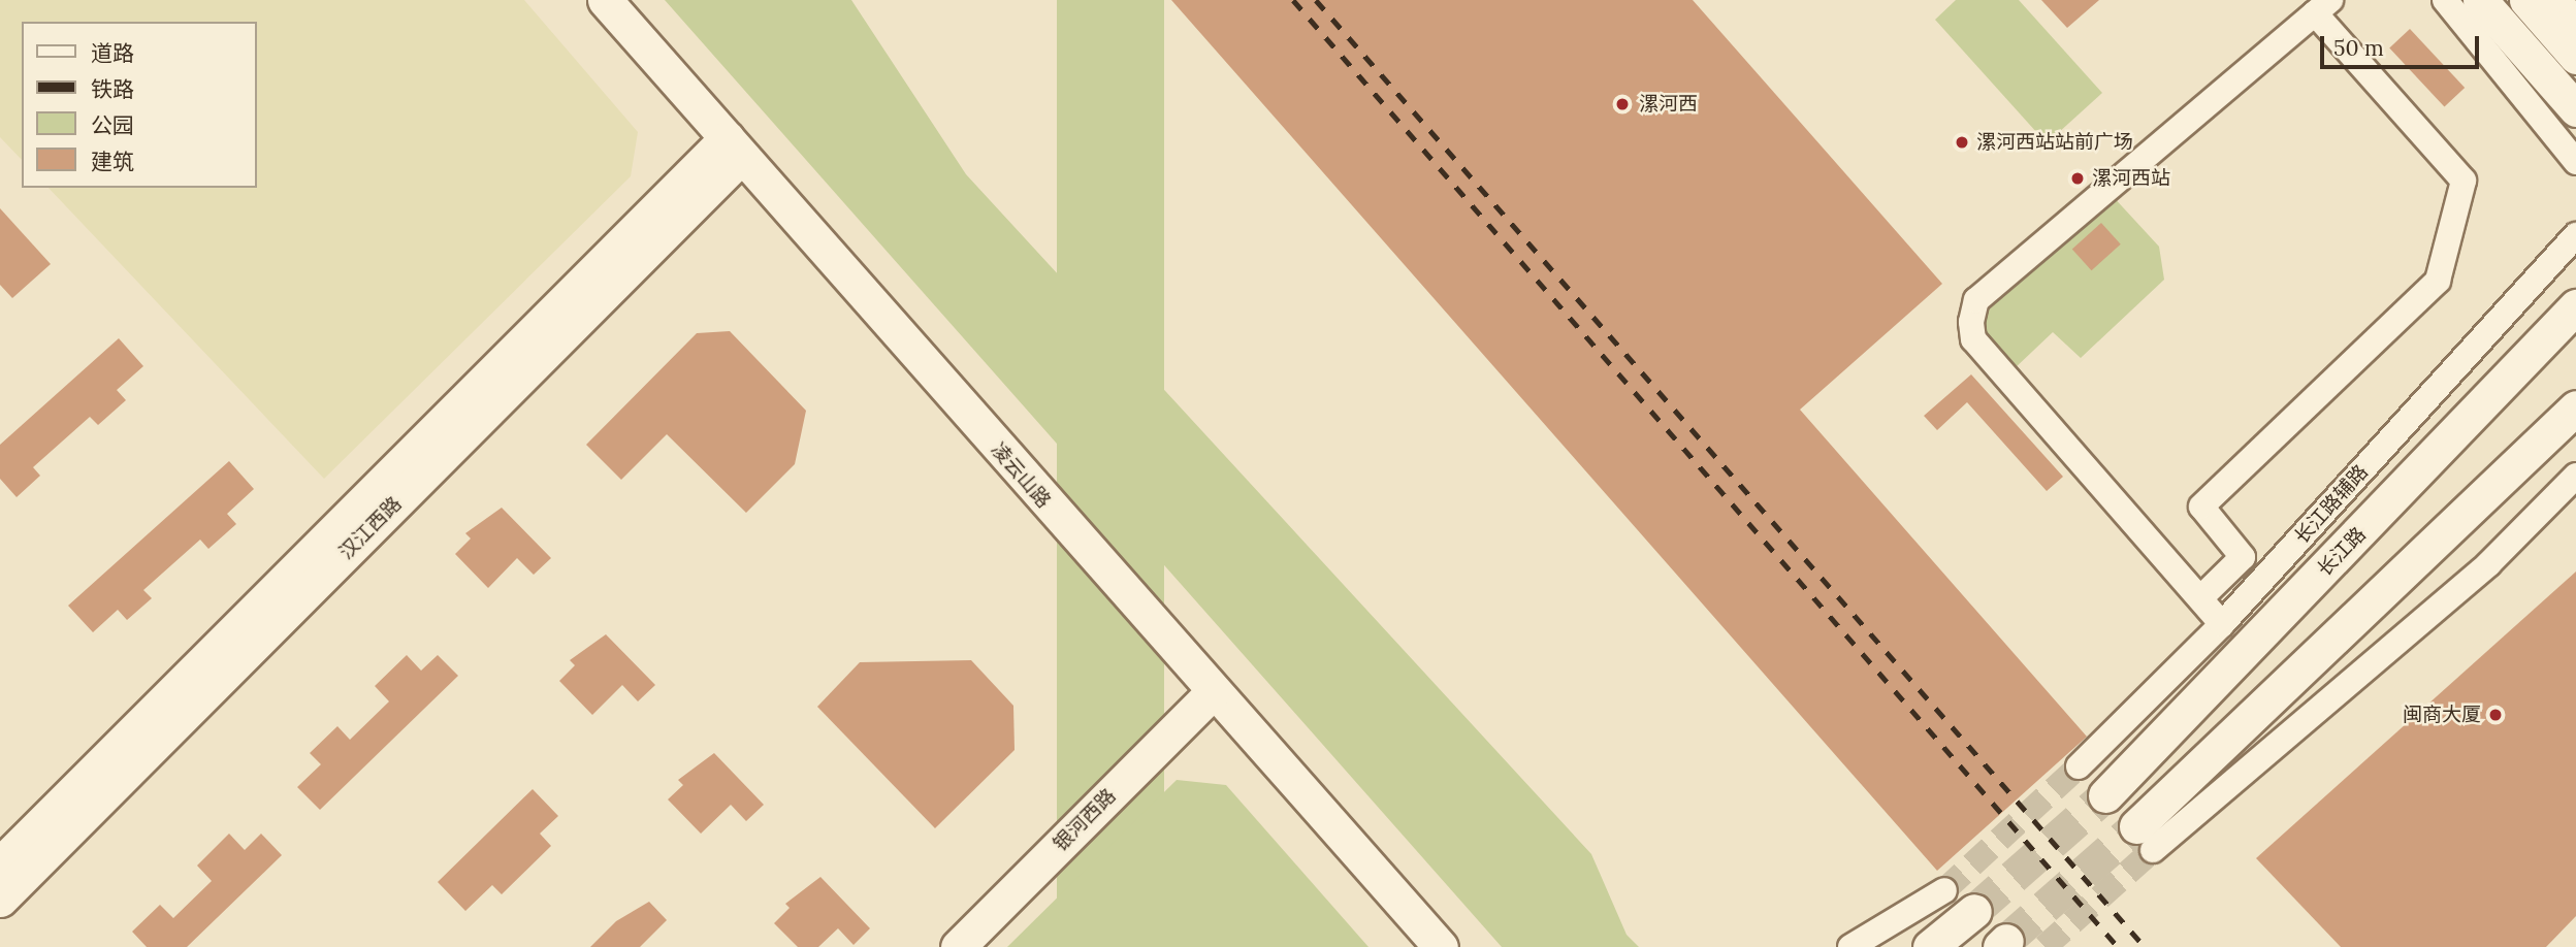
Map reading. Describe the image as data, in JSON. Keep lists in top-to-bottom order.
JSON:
{
  "streets": {
    "street": [
      "凌云山路",
      "长江路辅路",
      "汉江西路",
      "长江路",
      "银河西路"
    ]
  },
  "crossings": [
    ["凌云山路", "汉江西路"],
    ["凌云山路", "银河西路"]
  ],
  "places": [
    "漯河西",
    "漯河西站站前广场",
    "漯河西站",
    "闽商大厦"
  ],
  "legend": [
    "道路",
    "铁路",
    "公园",
    "建筑"
  ],
  "scale_bar": "50 m"
}
